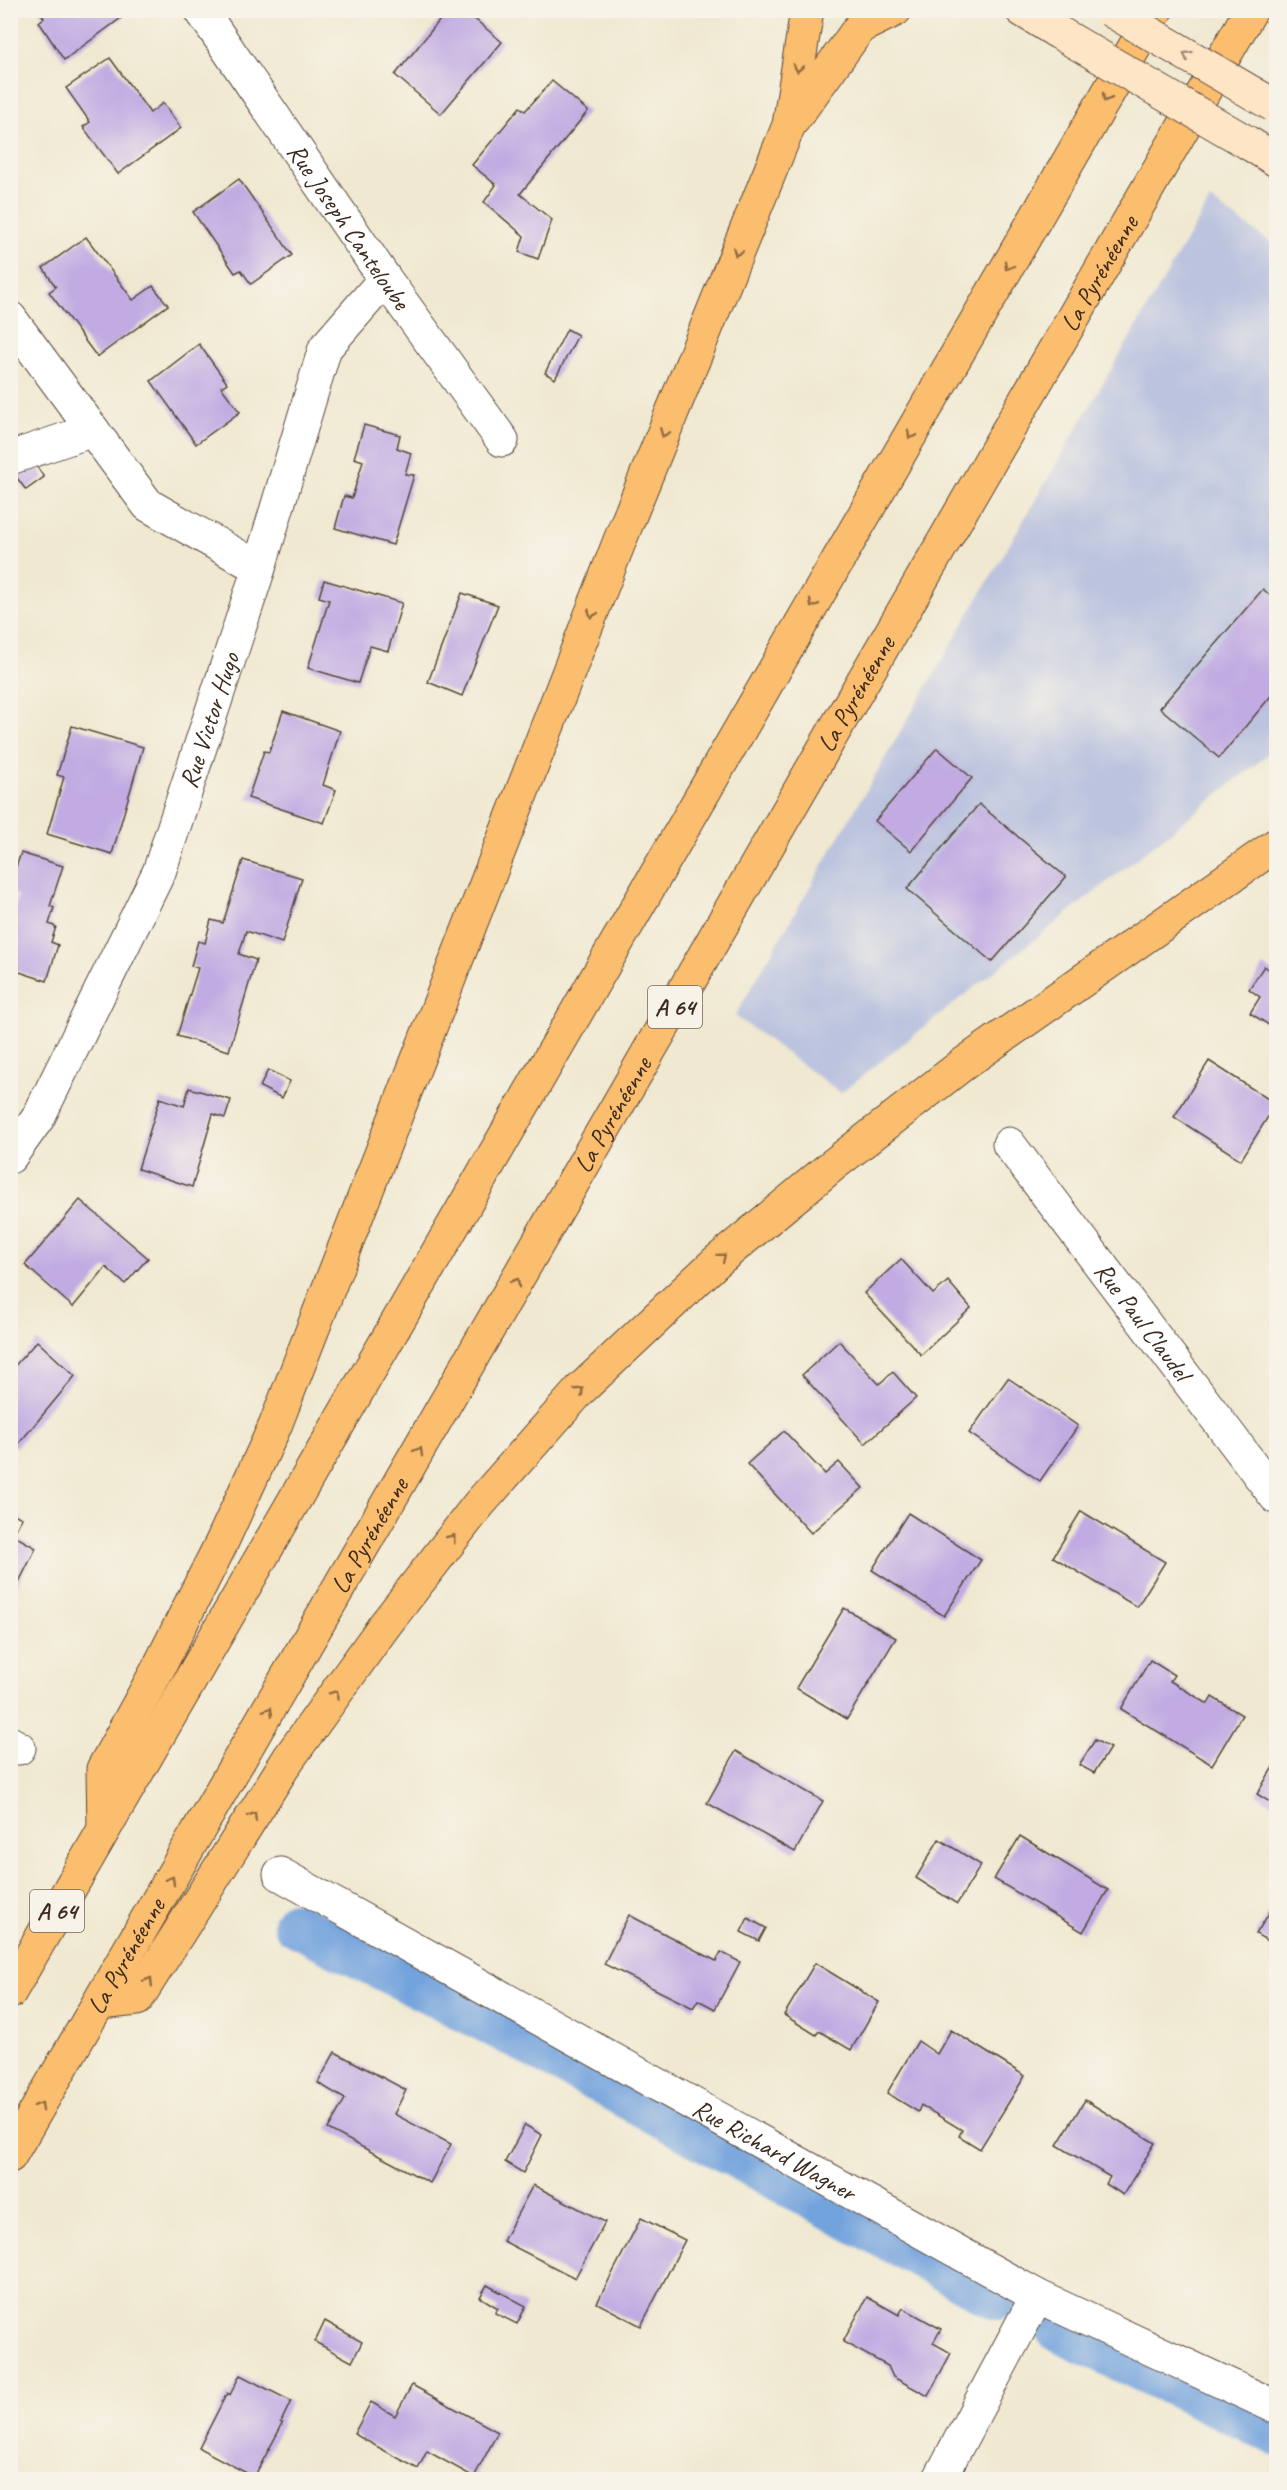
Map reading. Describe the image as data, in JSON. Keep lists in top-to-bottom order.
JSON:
{
  "streets": {
    "highway": ["La Pyrénéenne", "A 64"],
    "street": [
      "Rue Joseph Canteloube",
      "Rue Victor Hugo",
      "Rue Paul Claudel",
      "Rue Richard Wagner"
    ]
  },
  "crossings": [
    ["Rue Joseph Canteloube", "Rue Victor Hugo"]
  ]
}
